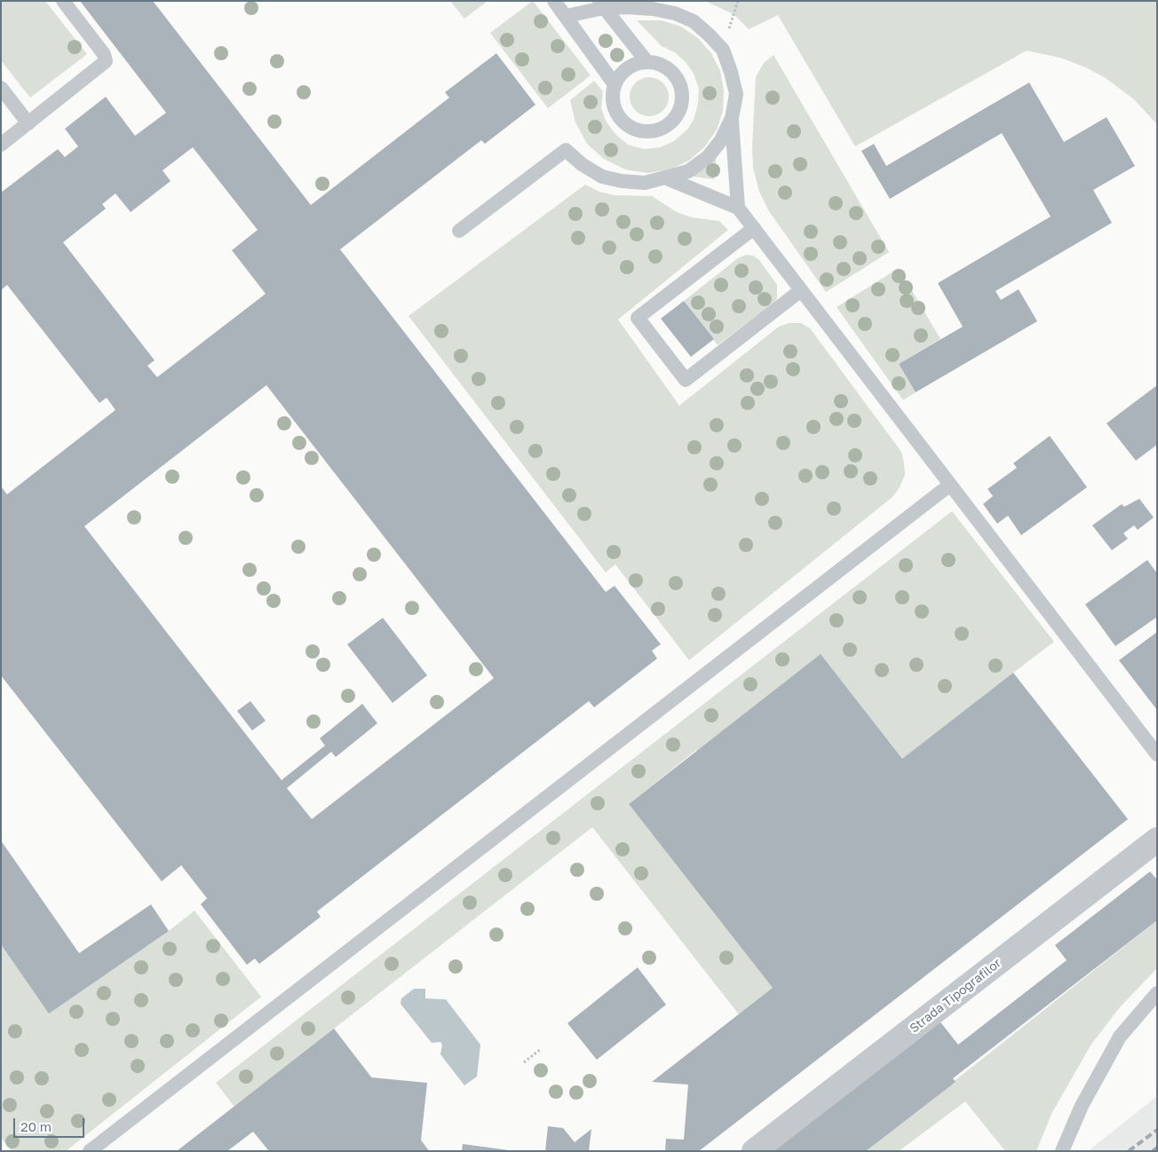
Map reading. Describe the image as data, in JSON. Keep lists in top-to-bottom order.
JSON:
{
  "streets": {
    "street": ["Strada Tipografilor"]
  },
  "scale_bar": "20 m"
}
